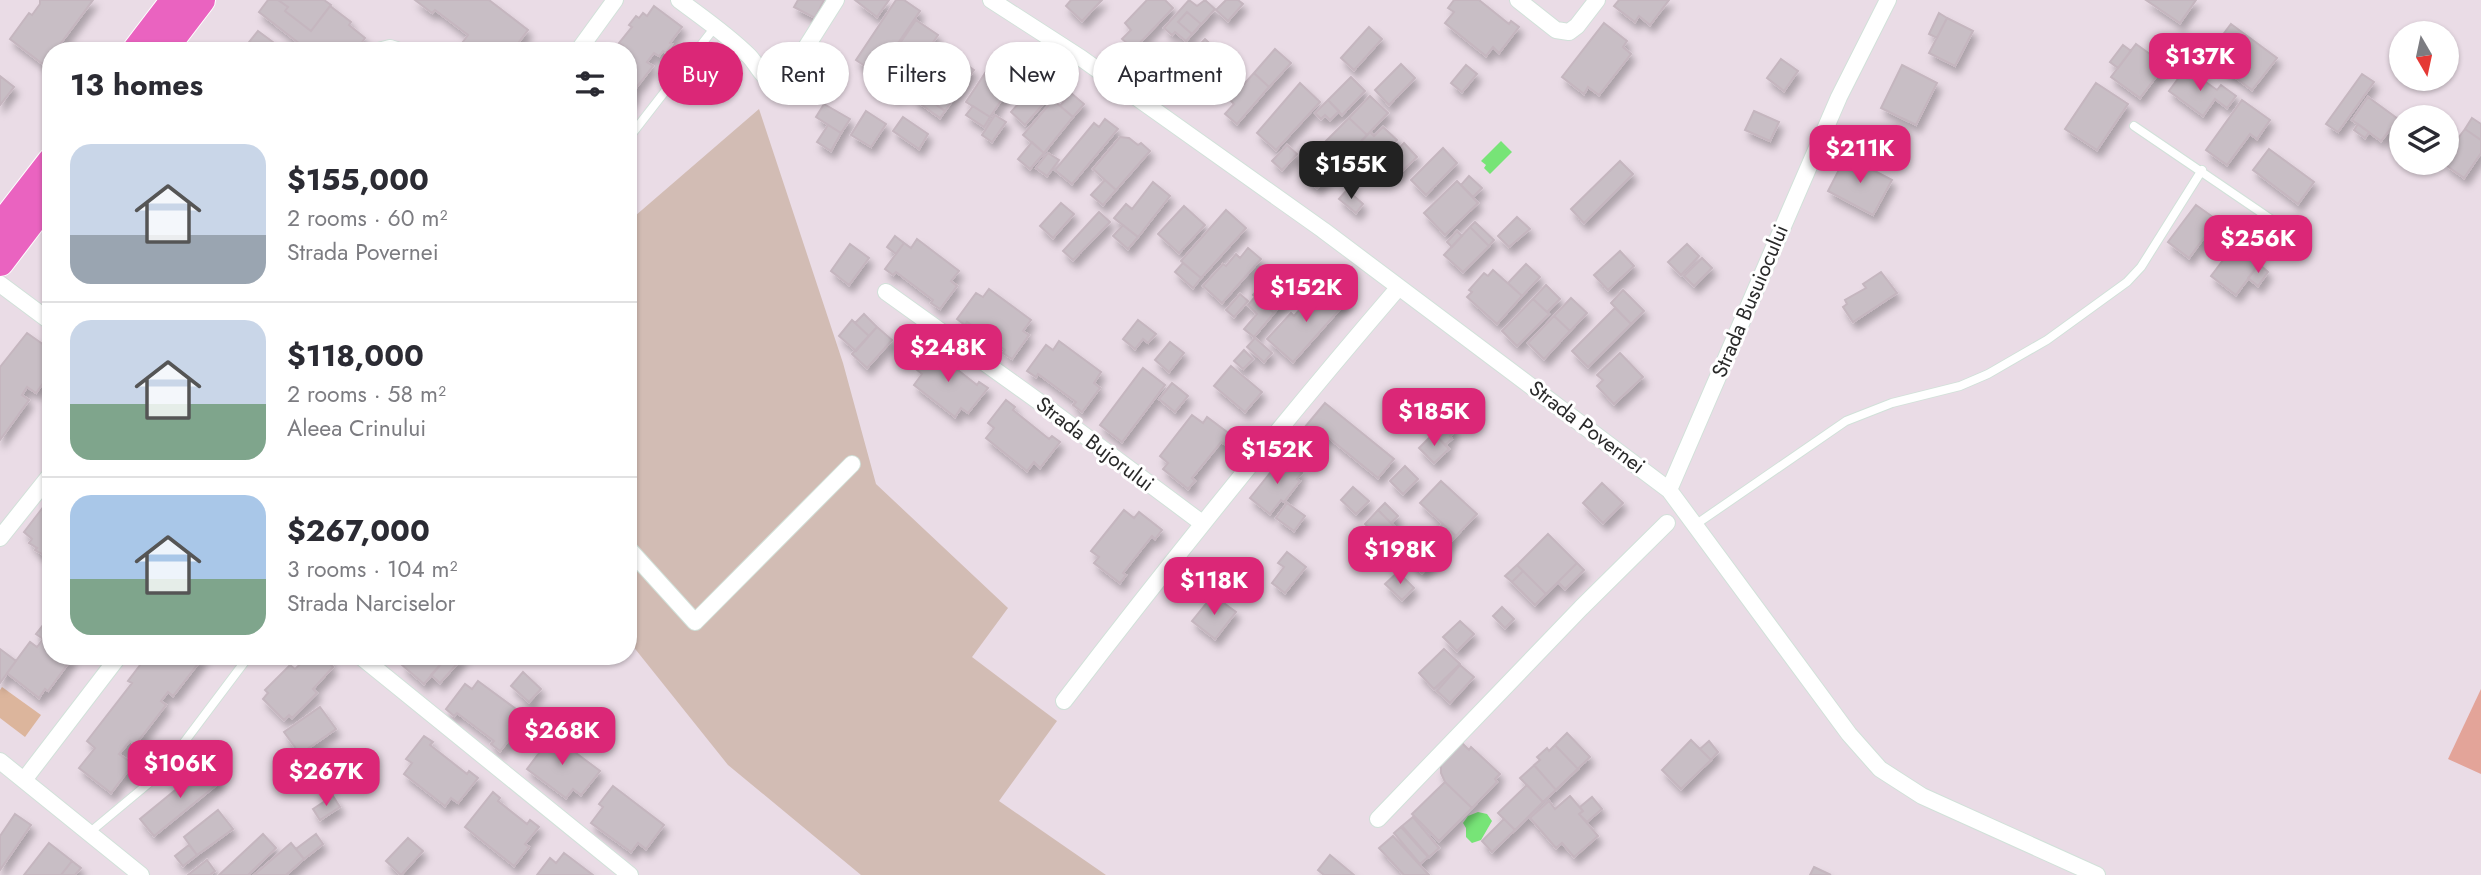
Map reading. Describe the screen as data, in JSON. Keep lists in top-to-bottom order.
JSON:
{
  "streets": {
    "street": ["Strada Busuiocului", "Strada Povernei", "Strada Bujorului"]
  },
  "crossings": [
    ["Strada Busuiocului", "Strada Povernei"]
  ],
  "north": "bottom",
  "page": {
    "price": [
      "$137K",
      "$211K",
      "$155K",
      "$256K",
      "$152K",
      "$248K",
      "$185K",
      "$152K",
      "$198K",
      "$118K",
      "$268K",
      "$106K",
      "$267K"
    ],
    "chip": [
      "Buy",
      "Rent",
      "Filters",
      "New",
      "Apartment"
    ],
    "heading": "13 homes",
    "list": [
      {
        "name": "$155,000",
        "note": "2 rooms · 60 m² · Strada Povernei"
      },
      {
        "name": "$118,000",
        "note": "2 rooms · 58 m² · Aleea Crinului"
      },
      {
        "name": "$267,000",
        "note": "3 rooms · 104 m² · Strada Narciselor"
      }
    ]
  }
}
